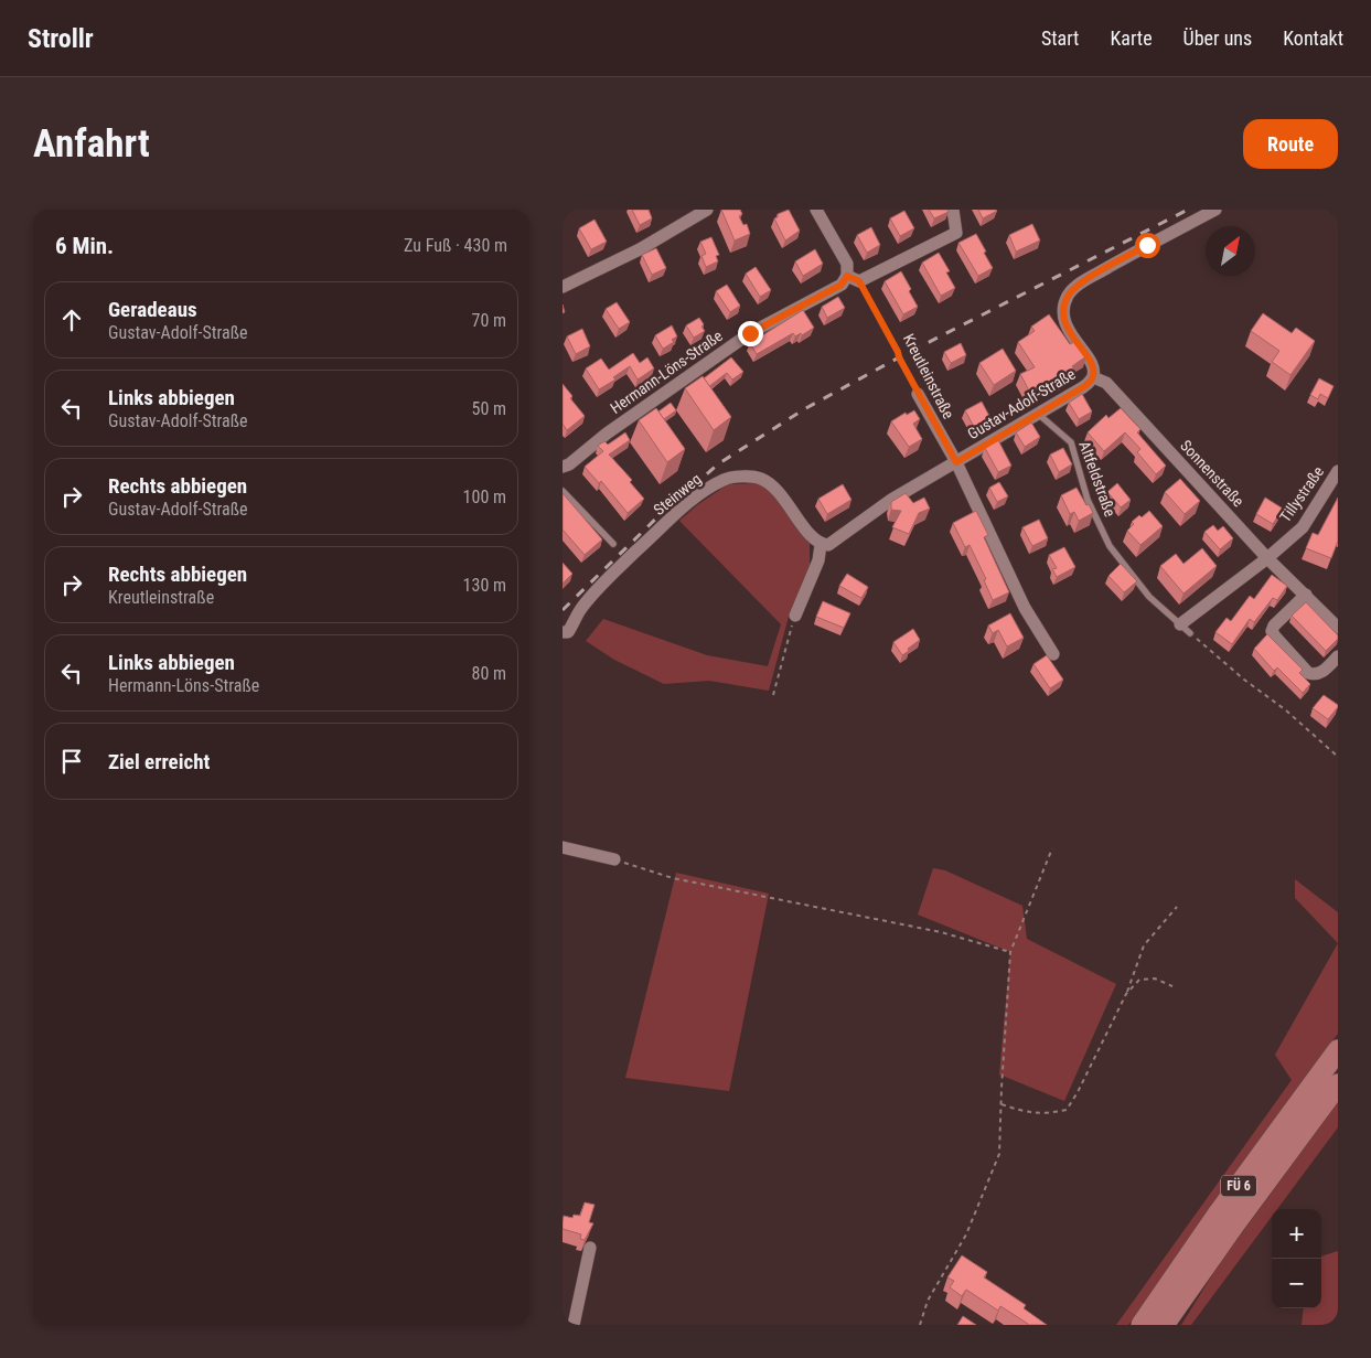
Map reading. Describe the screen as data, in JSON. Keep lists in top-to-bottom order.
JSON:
{
  "streets": {
    "main road": ["FÜ 6"],
    "street": [
      "Hermann-Löns-Straße",
      "Kreutleinstraße",
      "Gustav-Adolf-Straße",
      "Sonnenstraße",
      "Steinweg",
      "Tillystraße"
    ],
    "lane": ["Altfeldstraße"]
  },
  "crossings": [
    ["Kreutleinstraße", "Gustav-Adolf-Straße"],
    ["Gustav-Adolf-Straße", "Sonnenstraße"],
    ["Gustav-Adolf-Straße", "Altfeldstraße"],
    ["Gustav-Adolf-Straße", "Steinweg"],
    ["Sonnenstraße", "Tillystraße"],
    ["Altfeldstraße", "Tillystraße"]
  ],
  "north": "top right",
  "page": {
    "header": "Strollr",
    "nav": [
      "Start",
      "Karte",
      "Über uns",
      "Kontakt"
    ],
    "buttons": "Route",
    "title": "Anfahrt",
    "heading": ["6 Min.", "Zu Fuß · 430 m"],
    "list": [
      ["Geradeaus", "Gustav-Adolf-Straße", "70 m"],
      ["Links abbiegen", "Gustav-Adolf-Straße", "50 m"],
      ["Rechts abbiegen", "Gustav-Adolf-Straße", "100 m"],
      ["Rechts abbiegen", "Kreutleinstraße", "130 m"],
      ["Links abbiegen", "Hermann-Löns-Straße", "80 m"],
      "Ziel erreicht"
    ],
    "map_buttons": ["+", "−"]
  }
}
